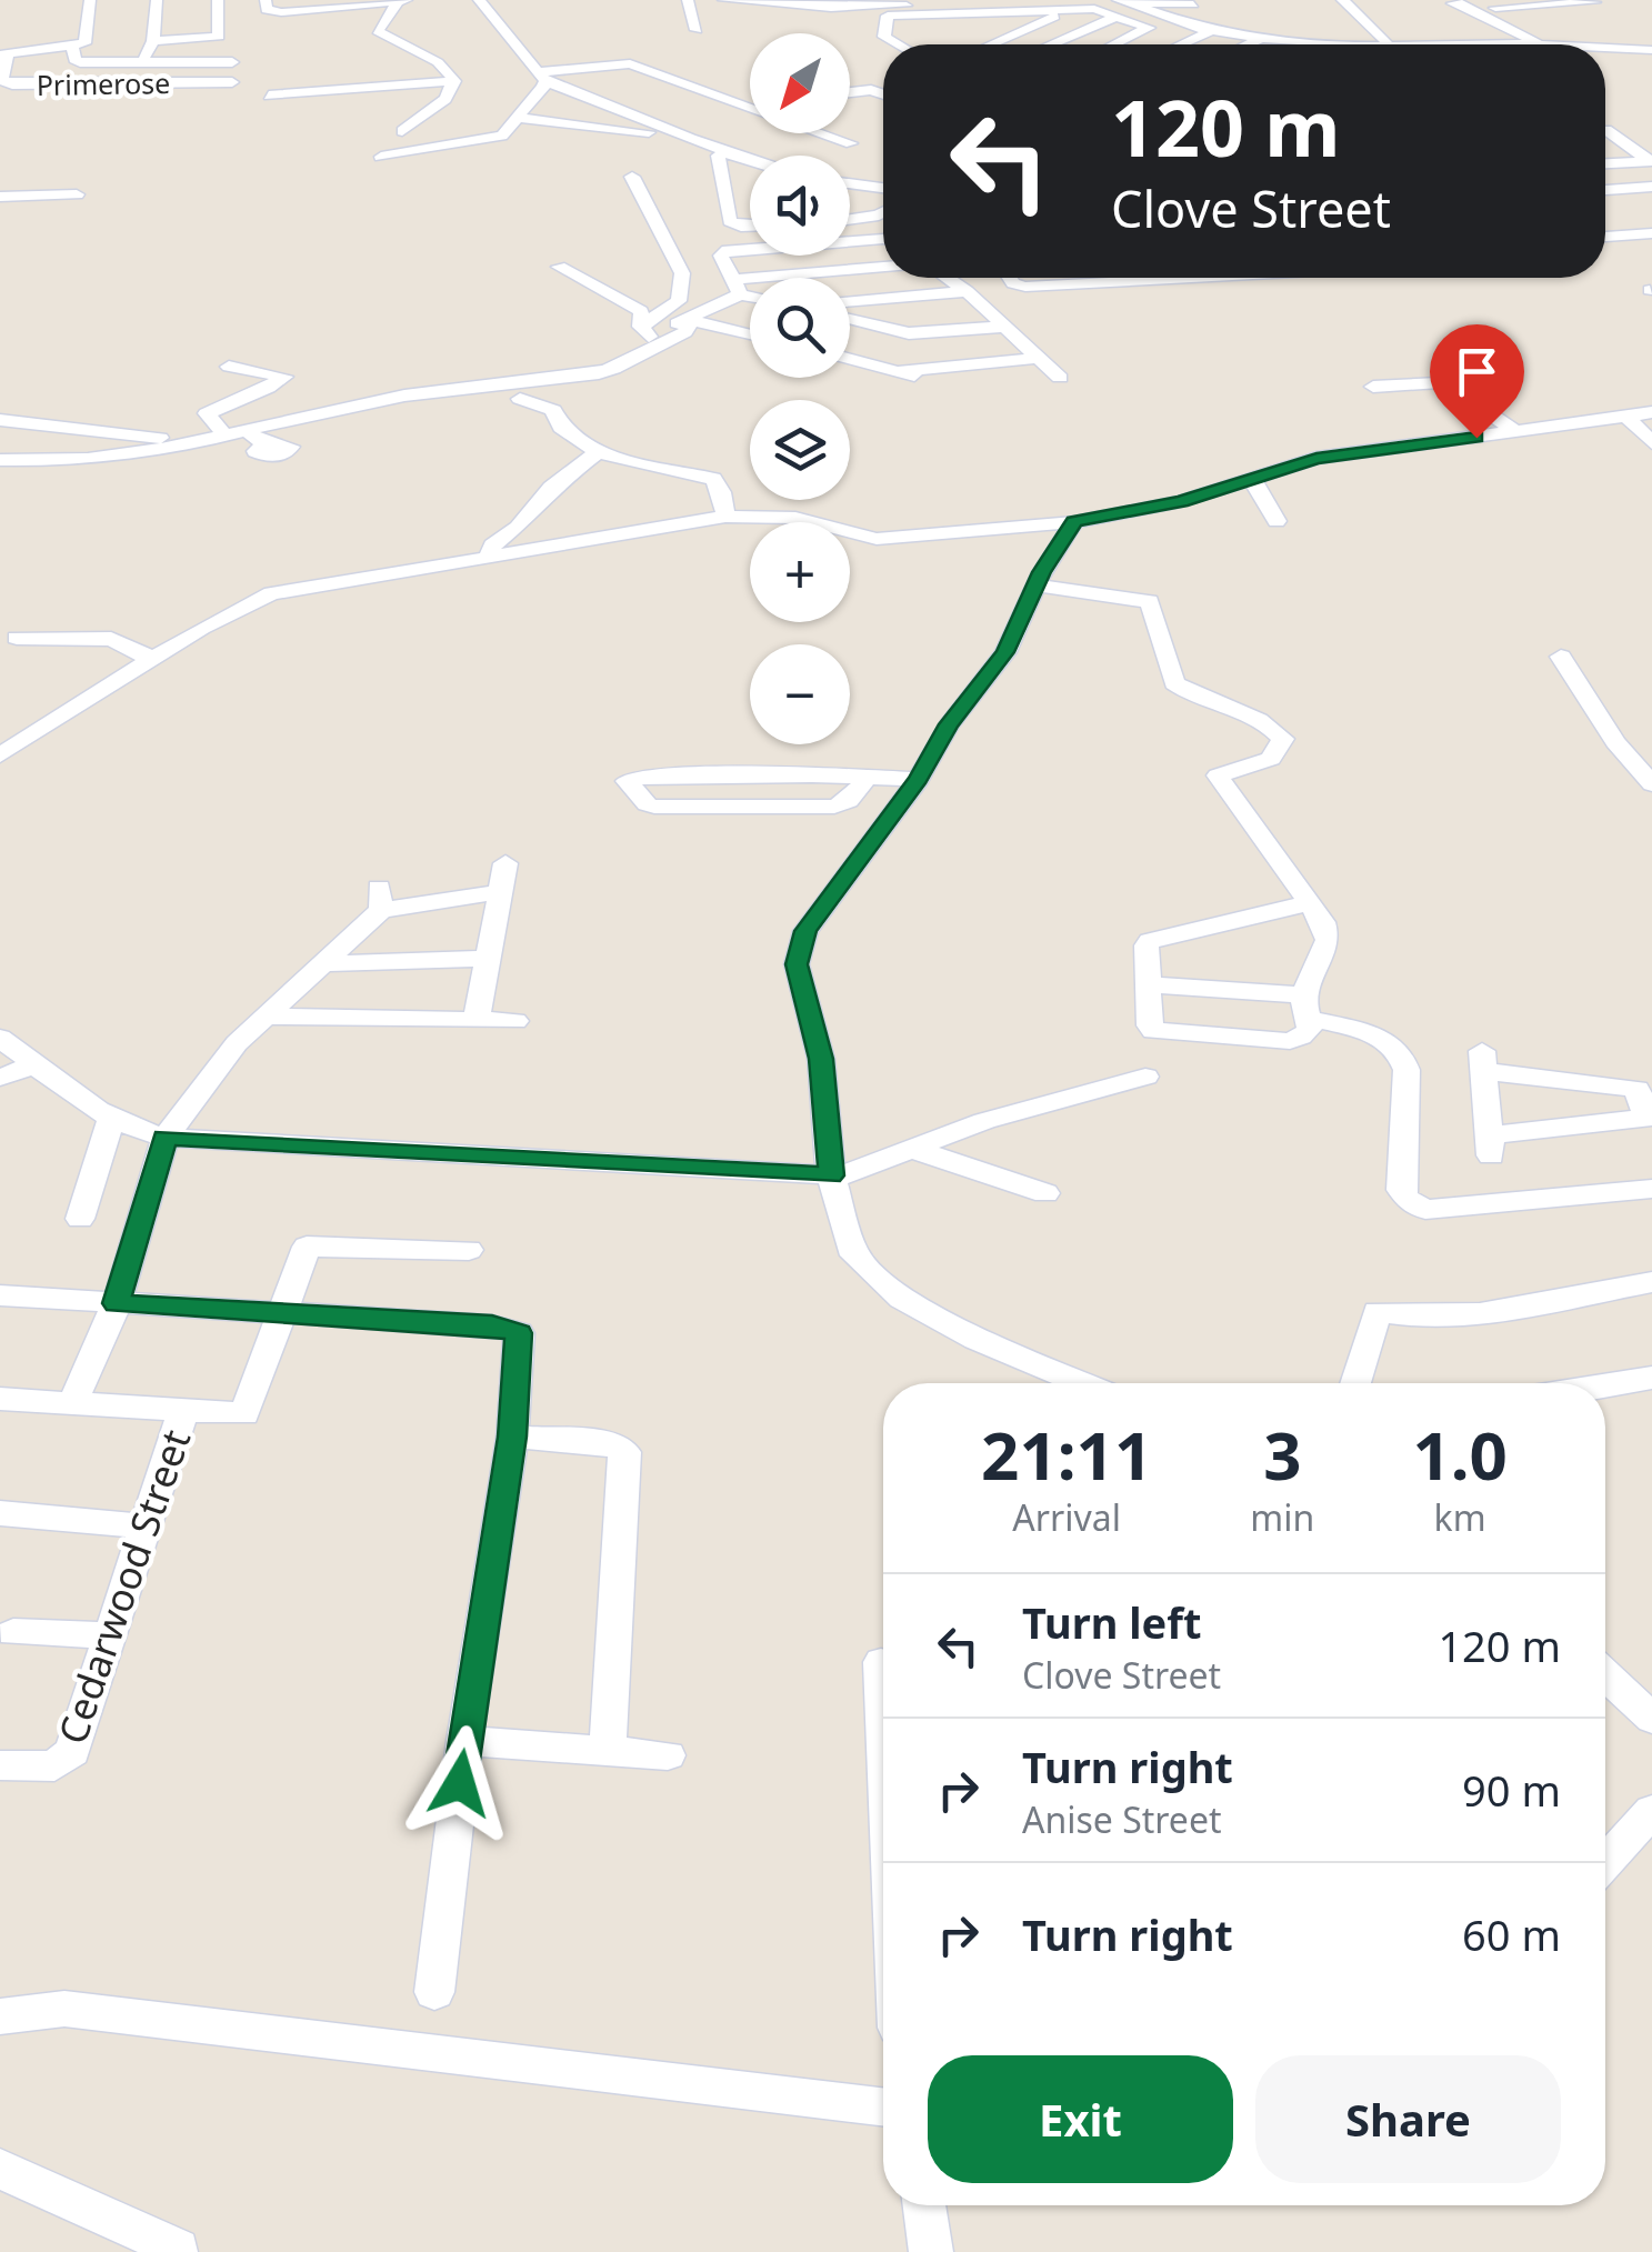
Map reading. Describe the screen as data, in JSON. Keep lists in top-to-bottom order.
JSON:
{
  "streets": {
    "street": ["Primerose", "Cedarwood Street"]
  },
  "north": "bottom left",
  "page": {
    "map_buttons": ["+", "−"],
    "turn": ["120 m", "Clove Street"],
    "eta": [
      "21:11",
      "Arrival",
      "3",
      "min",
      "1.0",
      "km"
    ],
    "list": [
      {
        "name": "Turn left",
        "note": "Clove Street",
        "value": "120 m"
      },
      {
        "name": "Turn right",
        "note": "Anise Street",
        "value": "90 m"
      },
      {
        "name": "Turn right",
        "value": "60 m"
      }
    ],
    "buttons": ["Exit", "Share"]
  }
}
